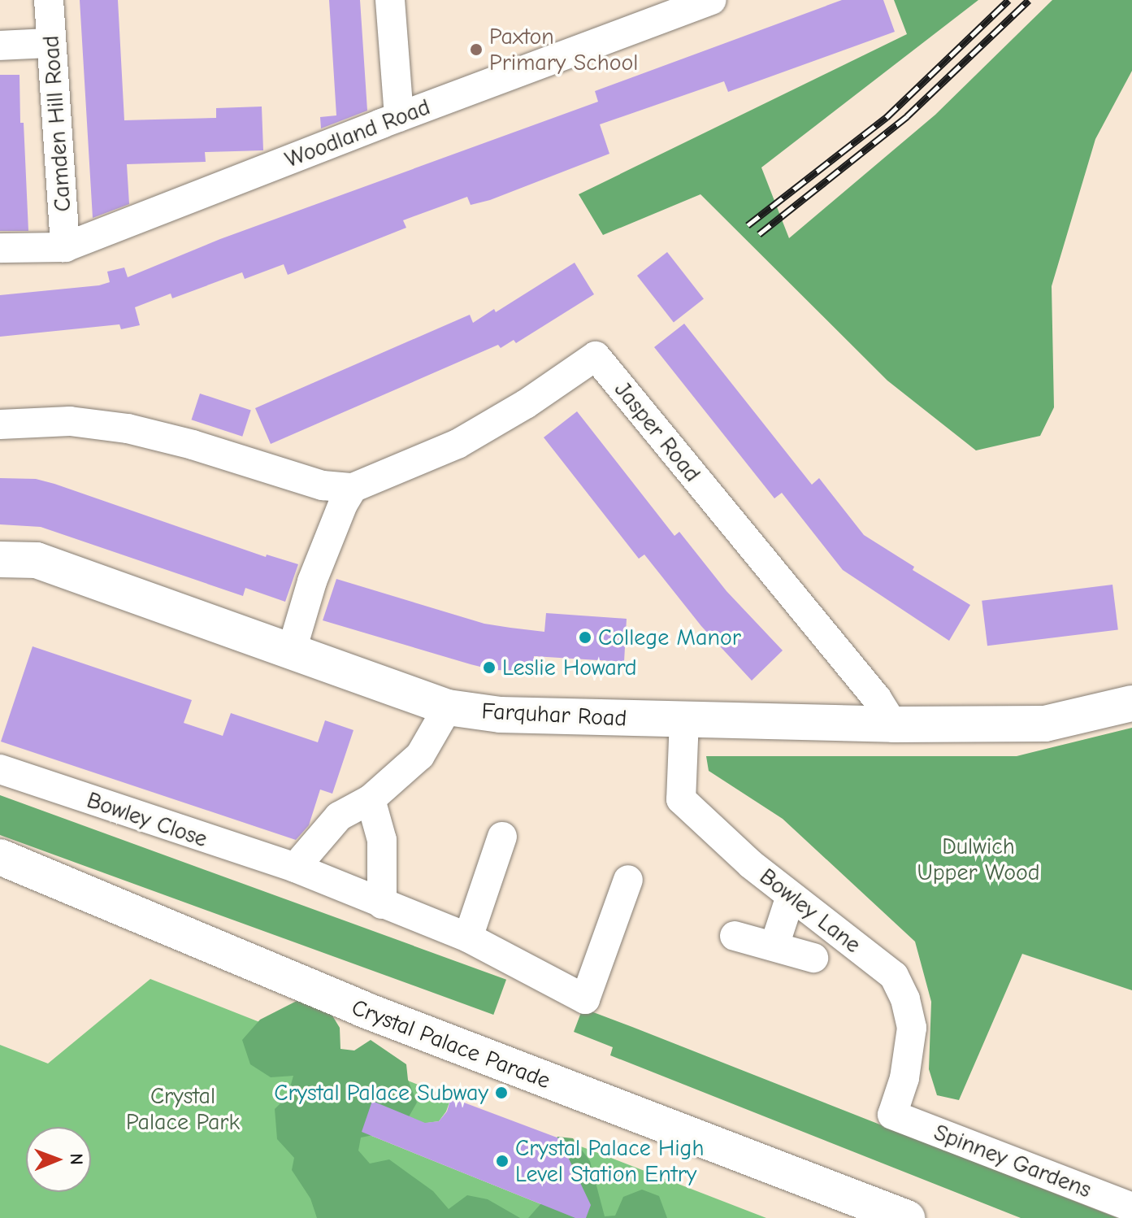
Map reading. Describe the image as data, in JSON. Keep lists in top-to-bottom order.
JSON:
{
  "streets": {
    "street": [
      "Camden Hill Road",
      "Woodland Road",
      "Jasper Road",
      "Farquhar Road",
      "Bowley Close",
      "Bowley Lane",
      "Crystal Palace Parade",
      "Spinney Gardens"
    ]
  },
  "crossings": [
    ["Camden Hill Road", "Woodland Road"],
    ["Jasper Road", "Farquhar Road"],
    ["Farquhar Road", "Bowley Lane"],
    ["Bowley Lane", "Spinney Gardens"]
  ],
  "parks": ["Dulwich Upper Wood", "Crystal Palace Park"],
  "places": [
    "Paxton Primary School",
    "College Manor",
    "Leslie Howard",
    "Crystal Palace Subway",
    "Crystal Palace High Level Station Entry"
  ],
  "north": "right"
}
